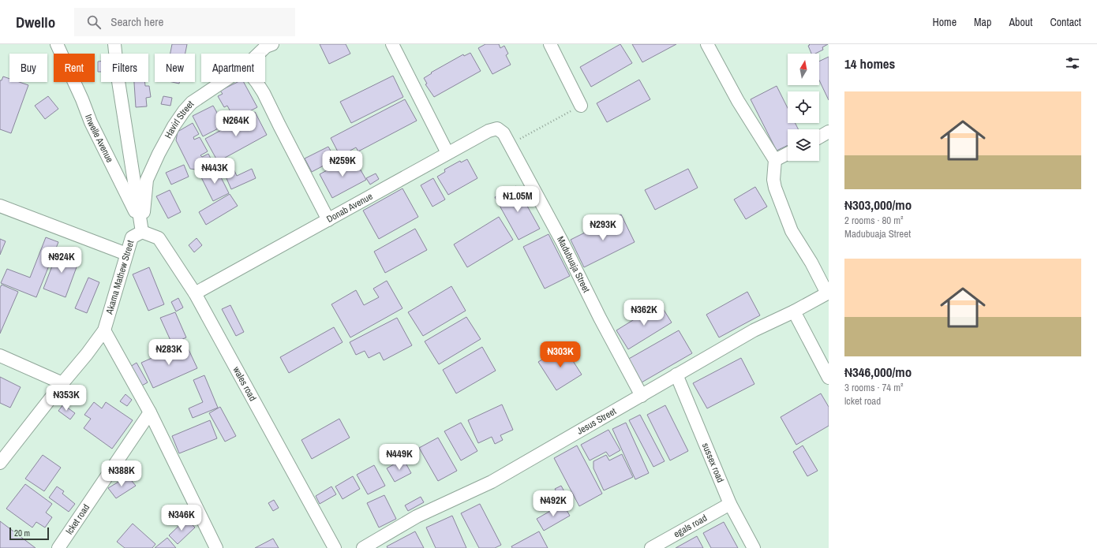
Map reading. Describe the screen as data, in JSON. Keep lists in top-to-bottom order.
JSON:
{
  "streets": {
    "street": [
      "Havirl Street",
      "Inwelle Avenue",
      "Donab Avenue",
      "Madubuaja Street",
      "Akama Mathew Street",
      "wales road",
      "Jesus Street",
      "sussex road",
      "lcket road",
      "egals road"
    ]
  },
  "crossings": [
    ["Havirl Street", "Inwelle Avenue"],
    ["Havirl Street", "Akama Mathew Street"],
    ["Havirl Street", "wales road"],
    ["Inwelle Avenue", "Akama Mathew Street"],
    ["Inwelle Avenue", "wales road"],
    ["Donab Avenue", "Madubuaja Street"],
    ["Donab Avenue", "wales road"],
    ["Madubuaja Street", "Jesus Street"],
    ["Akama Mathew Street", "wales road"],
    ["Jesus Street", "sussex road"],
    ["sussex road", "egals road"]
  ],
  "scale_bar": "20 m",
  "north": "top",
  "page": {
    "header": "Dwello",
    "search": "Search here",
    "nav": [
      "Home",
      "Map",
      "About",
      "Contact"
    ],
    "heading": "14 homes",
    "chip": [
      "Buy",
      "Rent",
      "Filters",
      "New",
      "Apartment"
    ],
    "list": [
      {
        "name": "₦303,000/mo",
        "note": "2 rooms · 80 m² · Madubuaja Street"
      },
      {
        "name": "₦346,000/mo",
        "note": "3 rooms · 74 m² · lcket road"
      }
    ],
    "price": [
      "₦264K",
      "₦259K",
      "₦443K",
      "₦1.05M",
      "₦293K",
      "₦924K",
      "₦362K",
      "₦283K",
      "₦303K",
      "₦353K",
      "₦449K",
      "₦388K",
      "₦492K",
      "₦346K"
    ],
    "scale": "20 m"
  }
}
